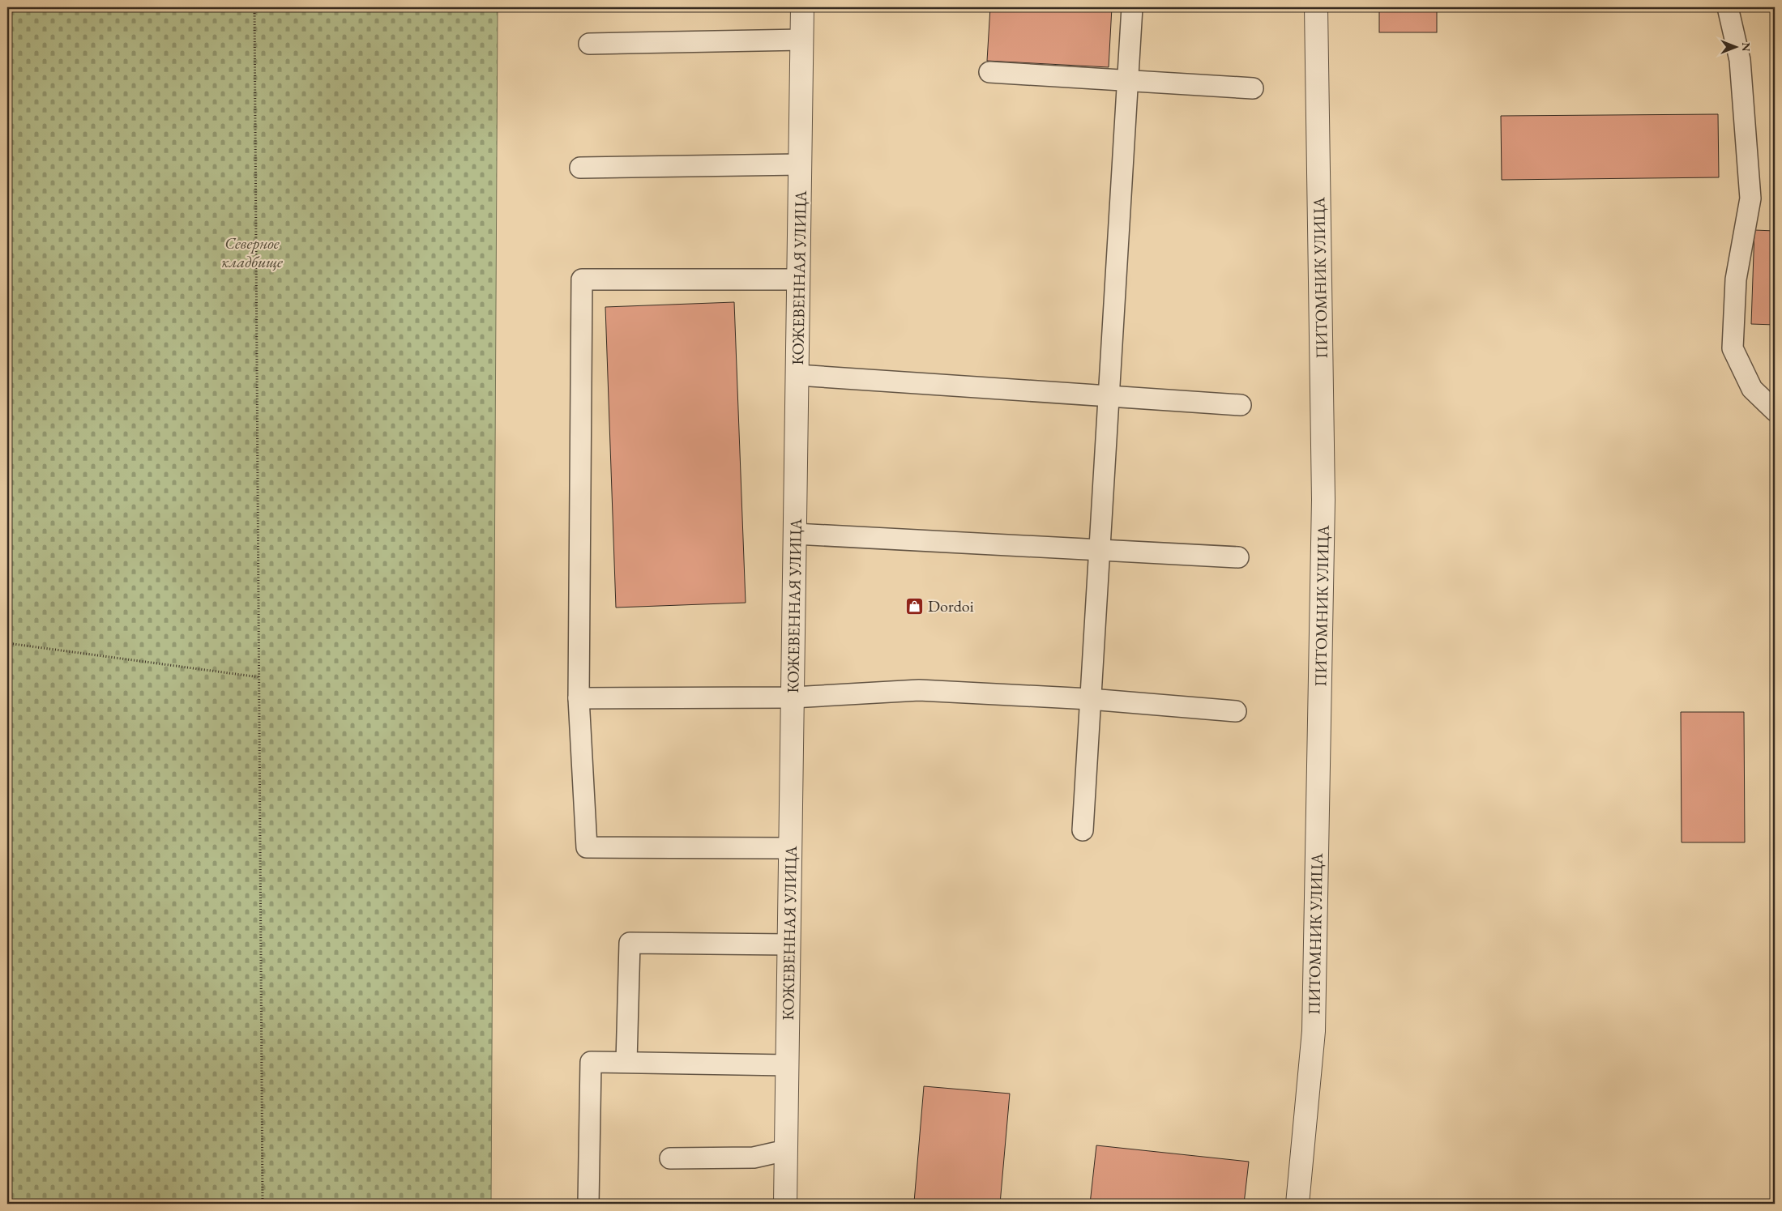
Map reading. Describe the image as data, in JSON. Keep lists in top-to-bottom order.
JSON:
{
  "streets": {
    "street": ["КОЖЕВЕННАЯ УЛИЦА", "ПИТОМНИК УЛИЦА"]
  },
  "parks": ["Северное кладбище"],
  "places": {
    "shop": ["Dordoi"]
  },
  "north": "right"
}
